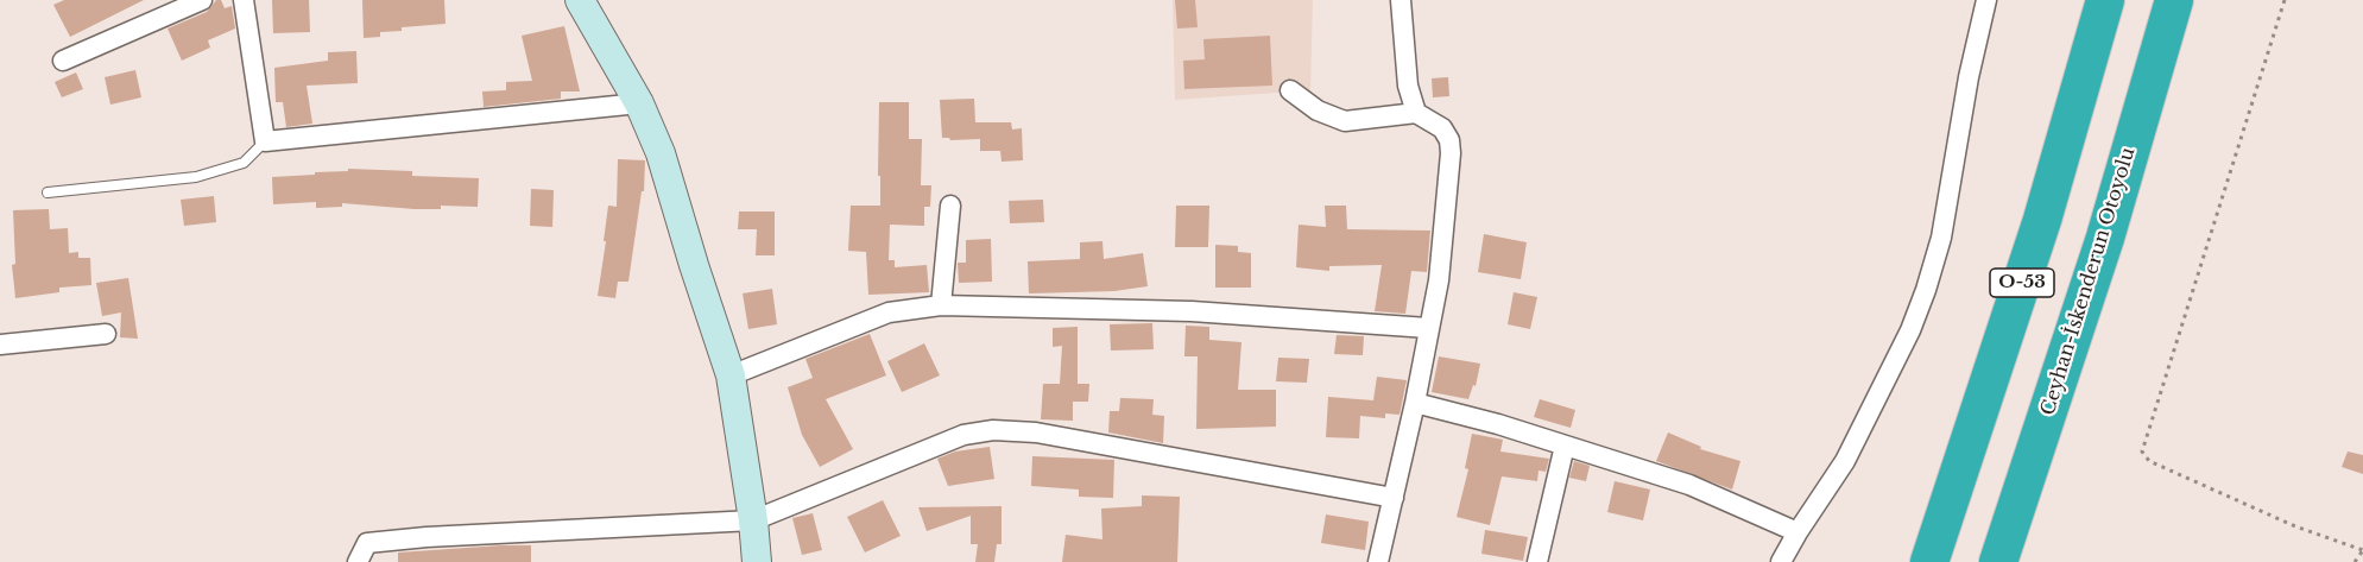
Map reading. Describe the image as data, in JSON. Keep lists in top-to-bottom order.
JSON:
{
  "streets": {
    "highway": ["Ceyhan-İskenderun Otoyolu", "O-53"]
  }
}
